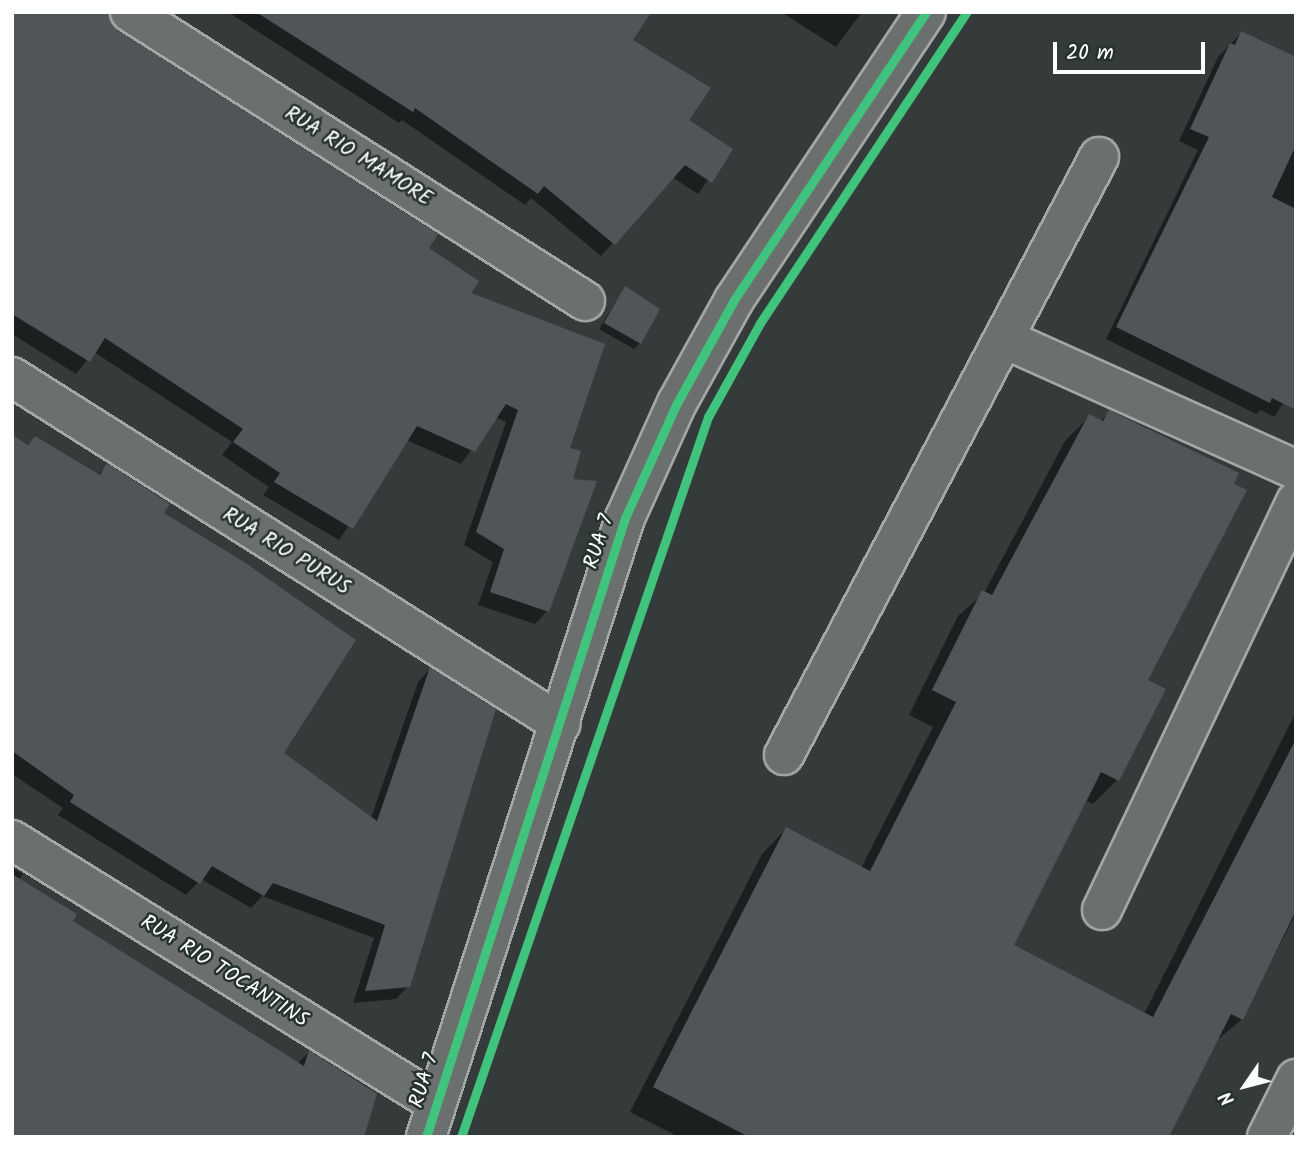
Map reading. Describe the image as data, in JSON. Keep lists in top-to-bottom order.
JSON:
{
  "streets": {
    "street": [
      "RUA RIO MAMORE",
      "RUA 7",
      "RUA RIO PURUS",
      "RUA RIO TOCANTINS"
    ]
  },
  "crossings": [
    ["RUA 7", "RUA RIO PURUS"],
    ["RUA 7", "RUA RIO TOCANTINS"]
  ],
  "scale_bar": "20 m",
  "north": "bottom left"
}
